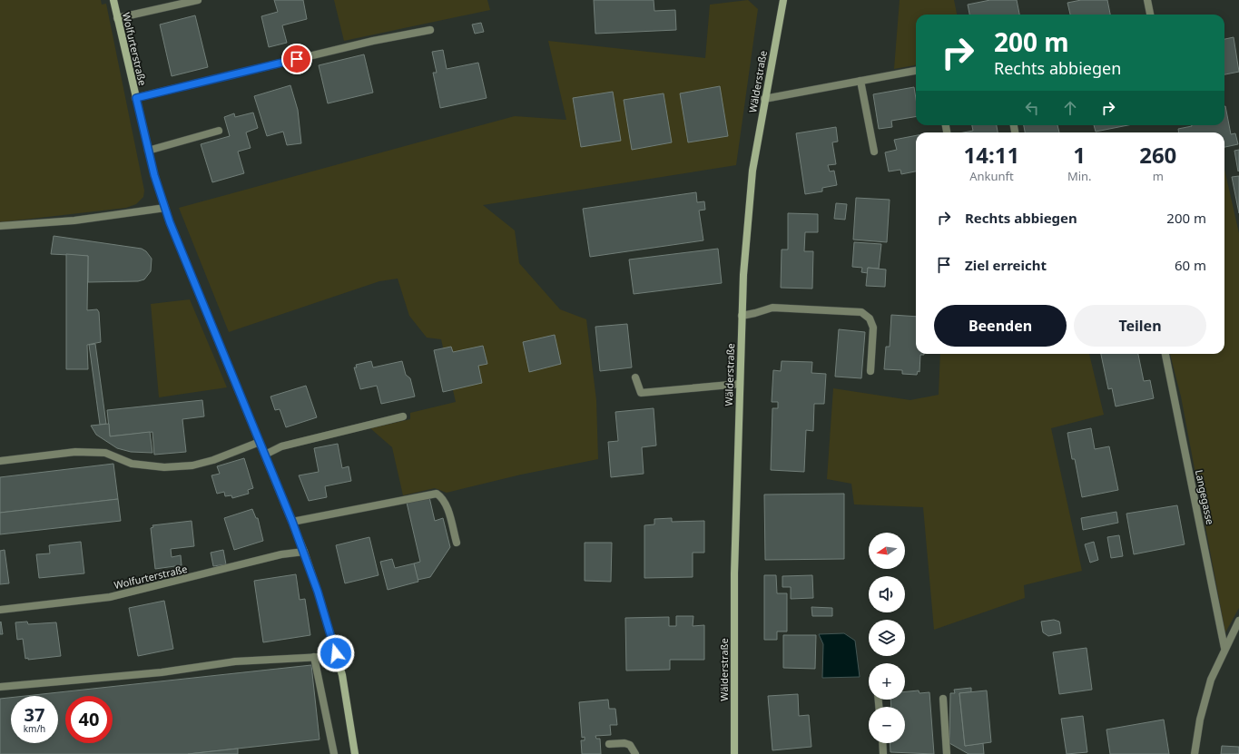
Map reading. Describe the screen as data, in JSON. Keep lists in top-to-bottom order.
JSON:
{
  "streets": {
    "street": ["Wolfurterstraße", "Wälderstraße", "Langegasse"]
  },
  "north": "left",
  "page": {
    "turn": ["200 m", "Rechts abbiegen"],
    "eta": [
      "14:11",
      "Ankunft",
      "1",
      "Min.",
      "260",
      "m"
    ],
    "list": [
      {
        "name": "Rechts abbiegen",
        "value": "200 m"
      },
      {
        "name": "Ziel erreicht",
        "value": "60 m"
      }
    ],
    "buttons": ["Beenden", "Teilen"],
    "map_buttons": ["+", "−"],
    "speed": "37 km/h",
    "limit": "40"
  }
}
